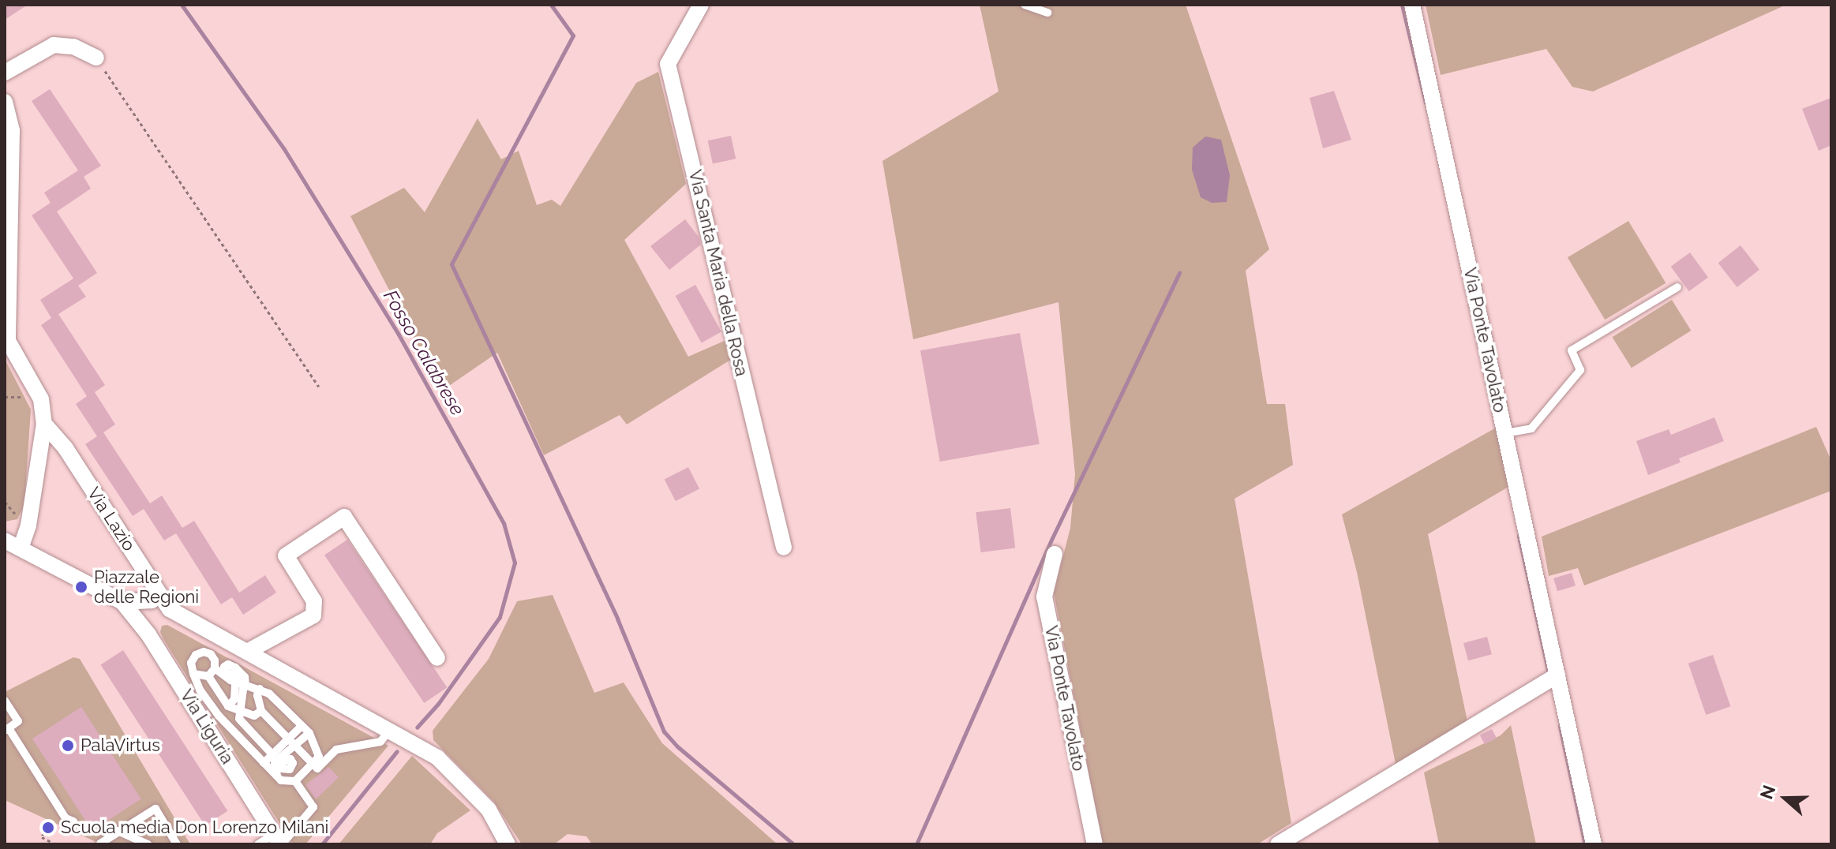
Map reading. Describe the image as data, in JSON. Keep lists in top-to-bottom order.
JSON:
{
  "streets": {
    "street": [
      "Via Santa Maria della Rosa",
      "Via Ponte Tavolato",
      "Via Lazio",
      "Via Liguria"
    ]
  },
  "water": ["Fosso Calabrese"],
  "places": ["Piazzale delle Regioni", "PalaVirtus", "Scuola media Don Lorenzo Milani"],
  "north": "left"
}
